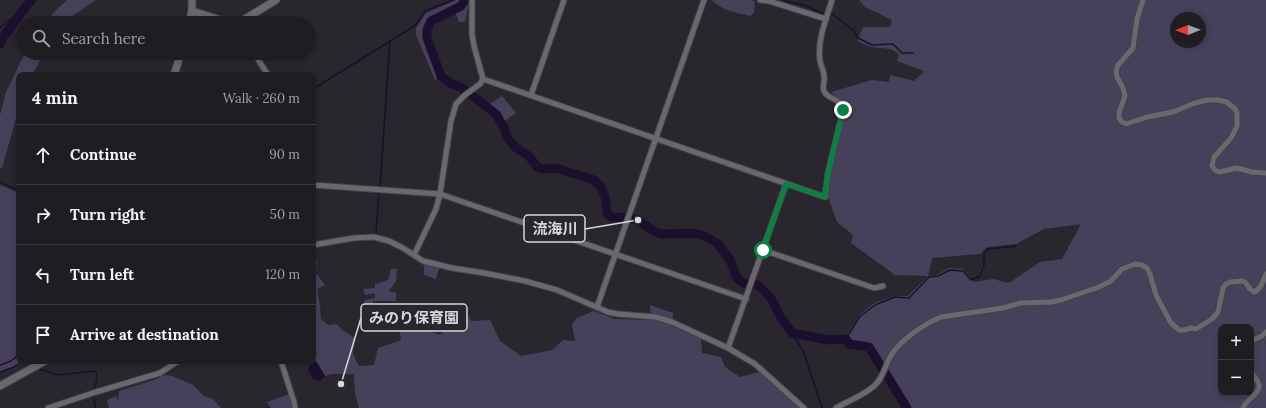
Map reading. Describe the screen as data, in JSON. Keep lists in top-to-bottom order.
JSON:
{
  "places": ["流海川", "みのり保育園"],
  "north": "left",
  "page": {
    "search": "Search here",
    "heading": ["4 min", "Walk · 260 m"],
    "list": [
      ["Continue", "90 m"],
      ["Turn right", "50 m"],
      ["Turn left", "120 m"],
      "Arrive at destination"
    ],
    "map_buttons": ["+", "−"]
  }
}
